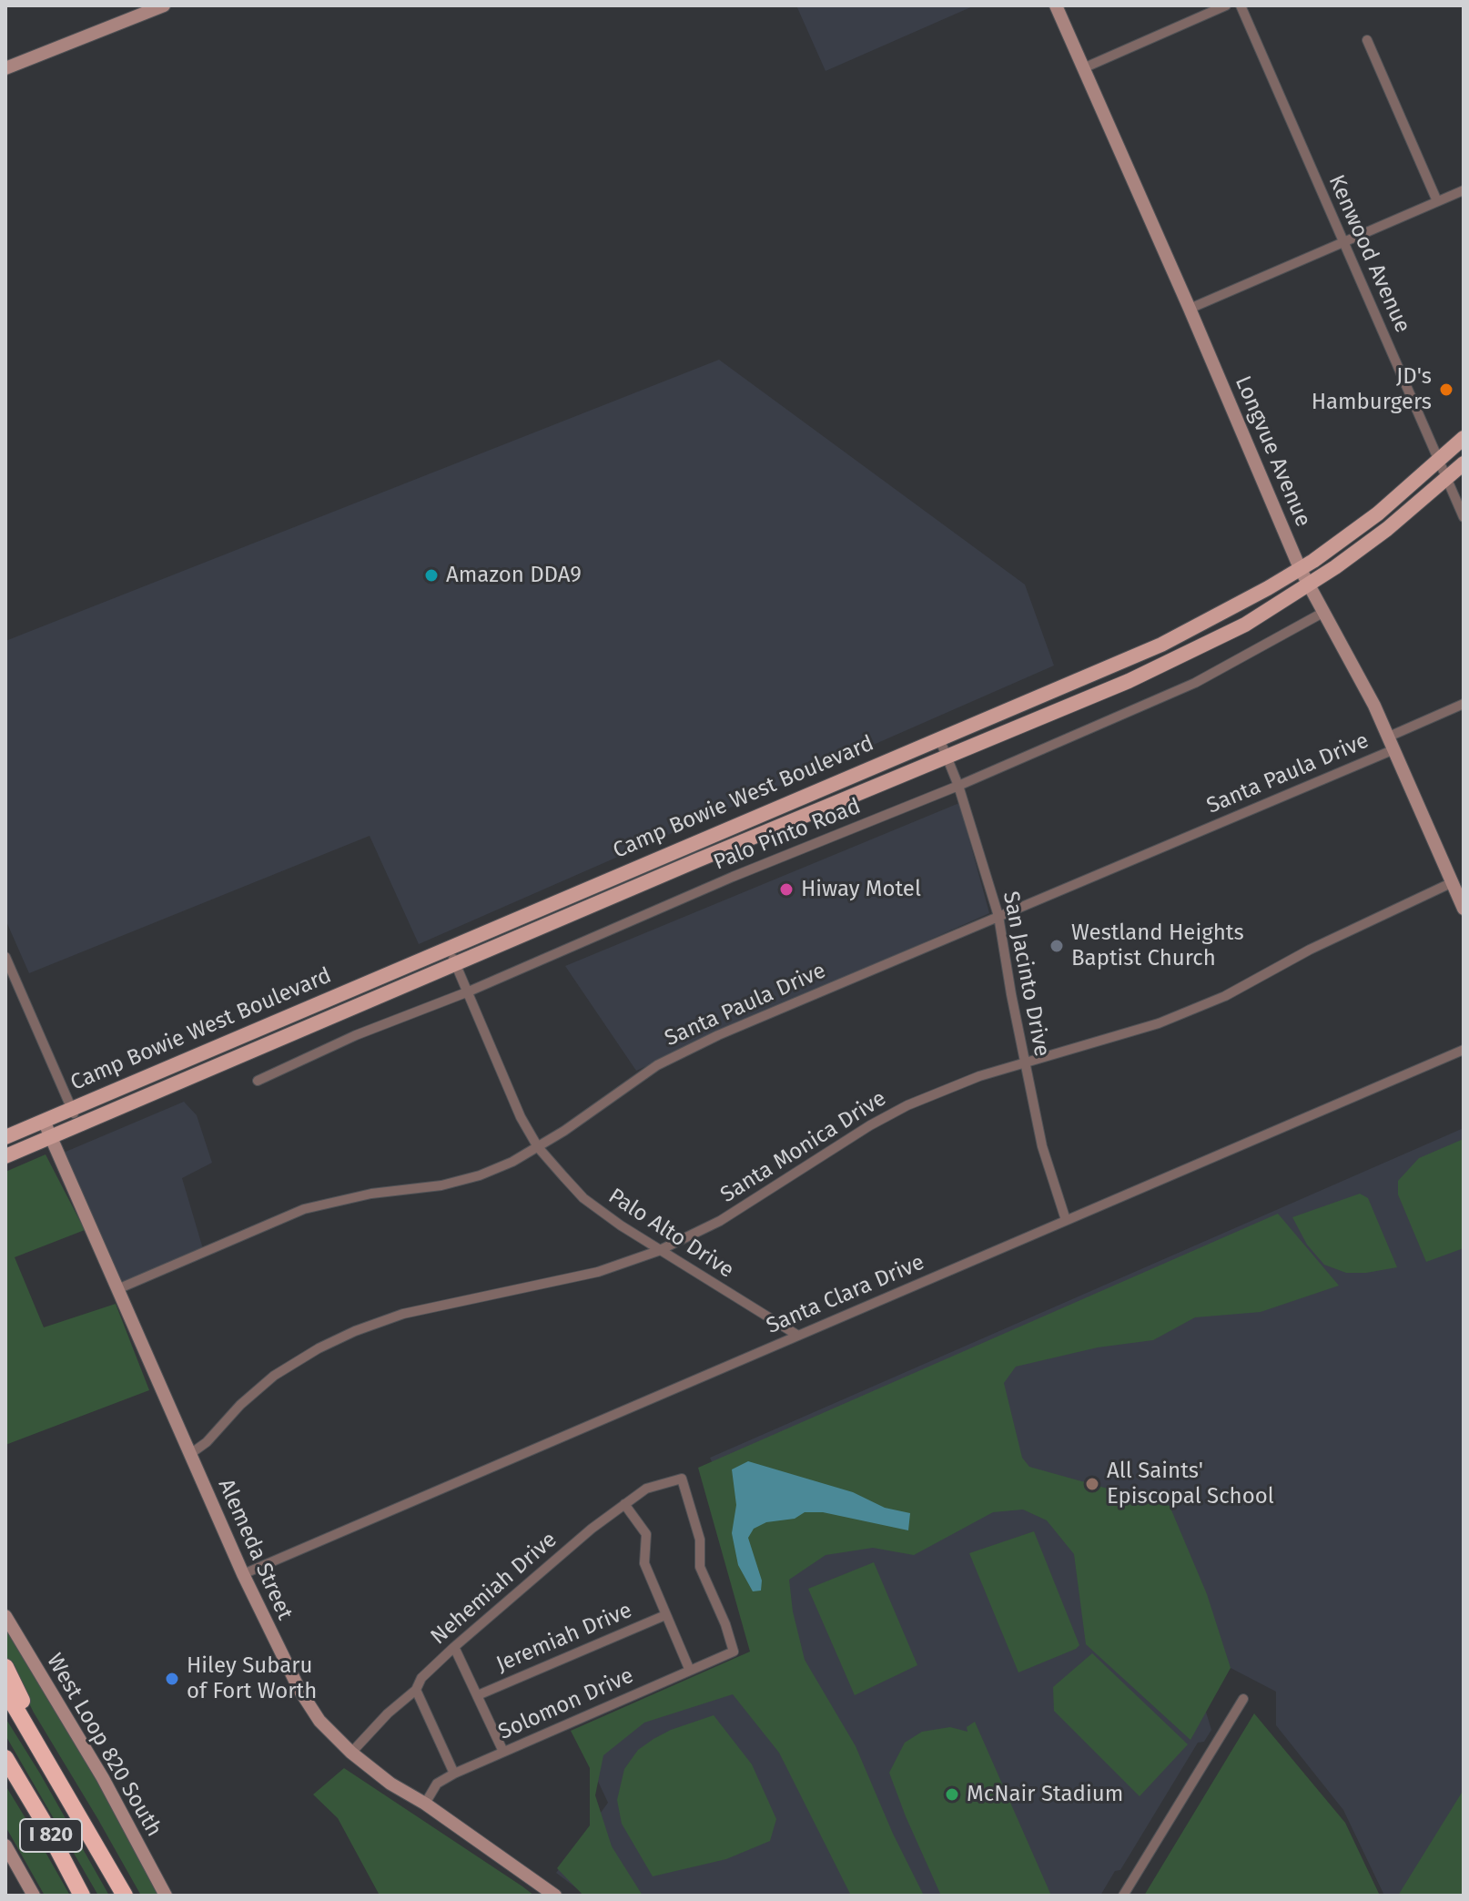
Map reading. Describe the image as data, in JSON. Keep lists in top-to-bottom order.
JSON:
{
  "streets": {
    "highway": ["I 820"],
    "main road": [
      "Longvue Avenue",
      "Camp Bowie West Boulevard",
      "Alemeda Street",
      "West Loop 820 South"
    ],
    "street": [
      "Kenwood Avenue",
      "Santa Paula Drive",
      "Palo Pinto Road",
      "San Jacinto Drive",
      "Santa Monica Drive",
      "Palo Alto Drive",
      "Santa Clara Drive",
      "Nehemiah Drive",
      "Jeremiah Drive",
      "Solomon Drive"
    ]
  },
  "crossings": [
    ["Kenwood Avenue", "Camp Bowie West Boulevard"],
    ["Longvue Avenue", "Santa Paula Drive"],
    ["Longvue Avenue", "Camp Bowie West Boulevard"],
    ["Longvue Avenue", "Palo Pinto Road"],
    ["Longvue Avenue", "Santa Monica Drive"],
    ["Santa Paula Drive", "San Jacinto Drive"],
    ["Santa Paula Drive", "Palo Alto Drive"],
    ["Santa Paula Drive", "Alemeda Street"],
    ["Camp Bowie West Boulevard", "San Jacinto Drive"],
    ["Camp Bowie West Boulevard", "Palo Alto Drive"],
    ["Camp Bowie West Boulevard", "Alemeda Street"],
    ["Palo Pinto Road", "San Jacinto Drive"],
    ["Palo Pinto Road", "Palo Alto Drive"],
    ["San Jacinto Drive", "Santa Monica Drive"],
    ["San Jacinto Drive", "Santa Clara Drive"],
    ["Santa Monica Drive", "Palo Alto Drive"],
    ["Santa Monica Drive", "Alemeda Street"],
    ["Palo Alto Drive", "Santa Clara Drive"],
    ["Santa Clara Drive", "Alemeda Street"],
    ["Alemeda Street", "Nehemiah Drive"],
    ["Alemeda Street", "Solomon Drive"],
    ["Nehemiah Drive", "Solomon Drive"]
  ],
  "places": [
    "JD's Hamburgers",
    "Amazon DDA9",
    "Hiway Motel",
    "Westland Heights Baptist Church",
    "All Saints' Episcopal School",
    "Hiley Subaru of Fort Worth",
    "McNair Stadium"
  ]
}
